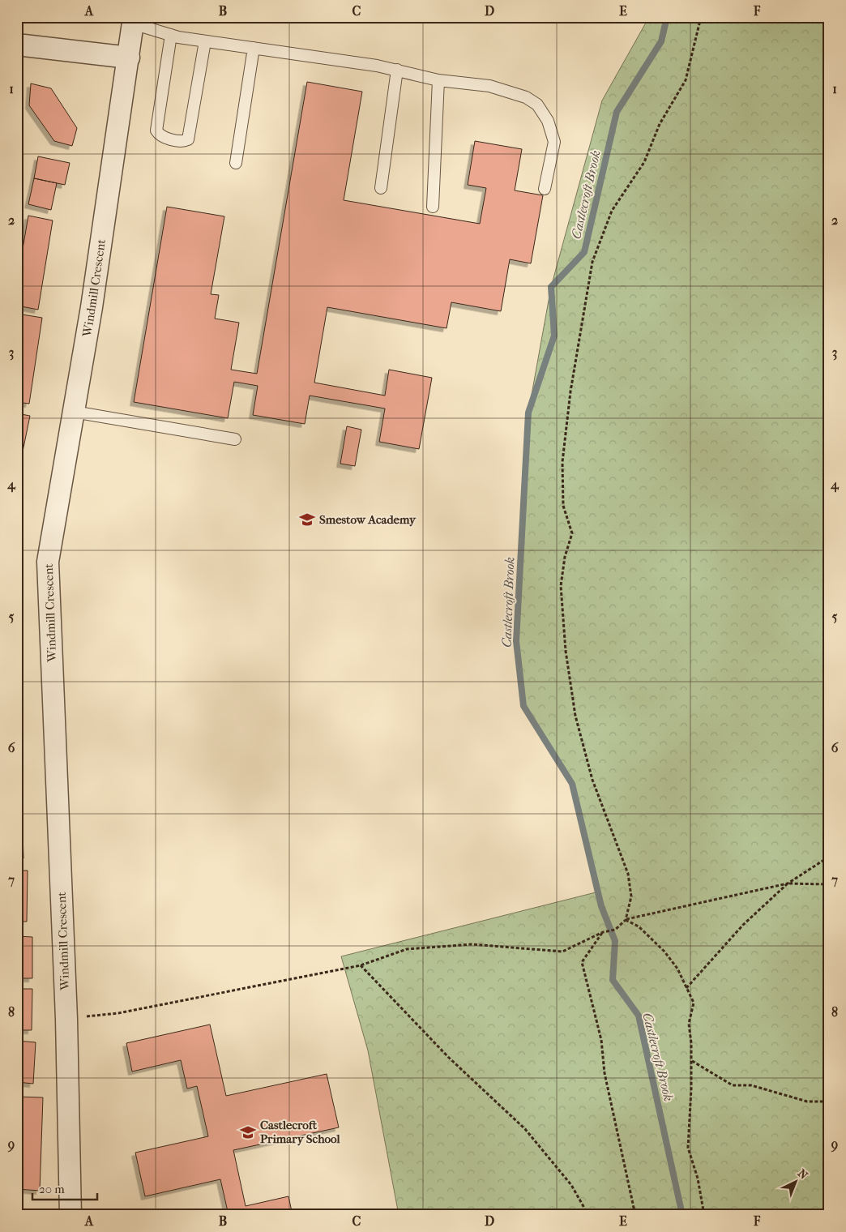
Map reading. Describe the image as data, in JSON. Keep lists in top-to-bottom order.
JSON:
{
  "streets": {
    "street": ["Windmill Crescent"]
  },
  "water": ["Castlecroft Brook"],
  "places": {
    "school or university": ["Smestow Academy", "Castlecroft Primary School"]
  },
  "scale_bar": "20 m",
  "north": "top right",
  "grid": {
    "columns": [
      "A",
      "B",
      "C",
      "D",
      "E",
      "F"
    ],
    "rows": [
      "1",
      "2",
      "3",
      "4",
      "5",
      "6",
      "7",
      "8",
      "9"
    ]
  }
}
